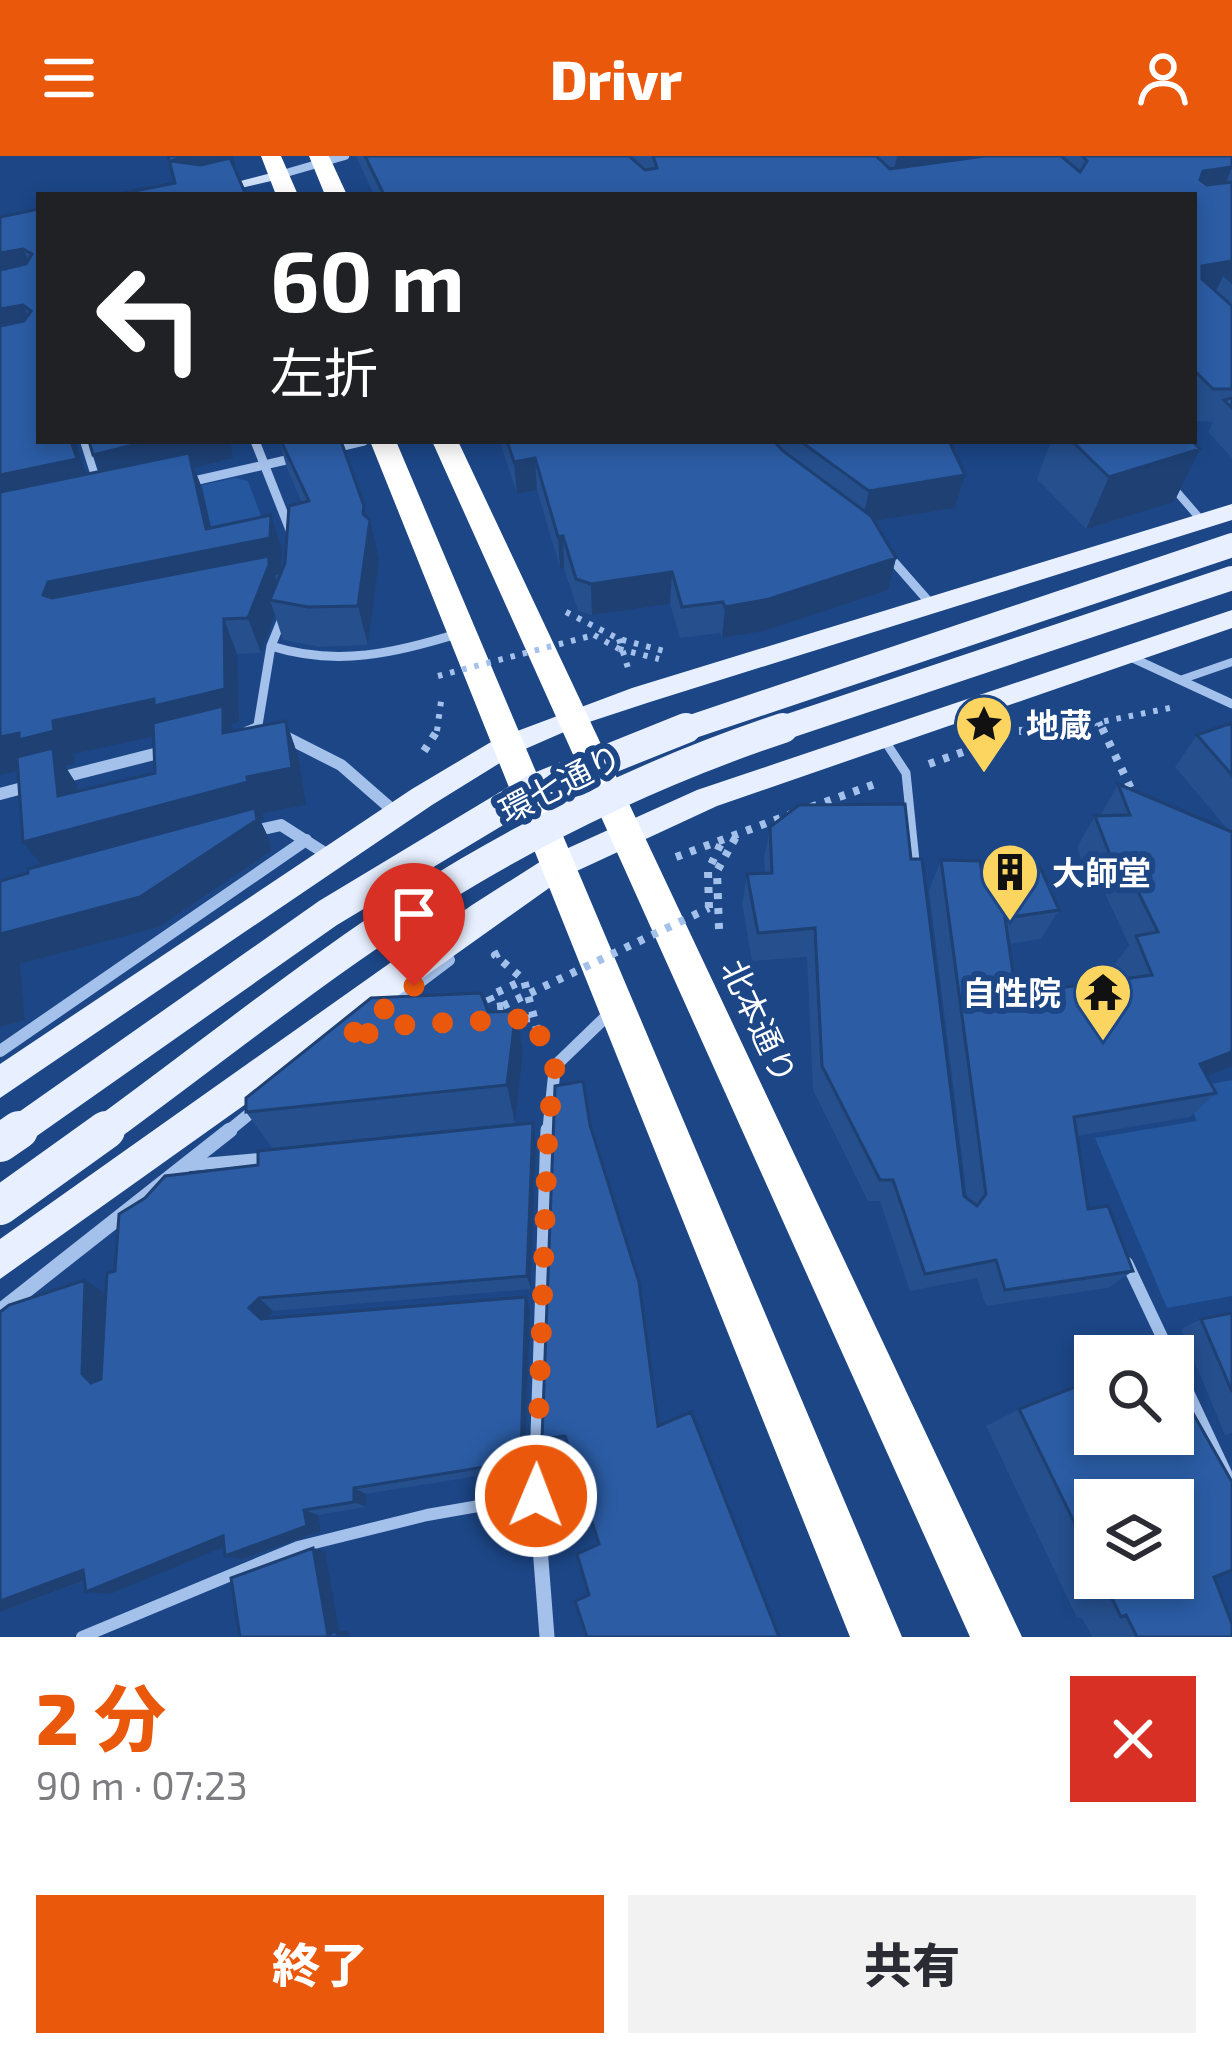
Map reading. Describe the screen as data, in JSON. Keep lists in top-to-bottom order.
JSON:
{
  "streets": {
    "highway": ["北本通り"],
    "main road": ["環七通り"]
  },
  "places": {
    "place": ["地蔵"],
    "building": ["大師堂"],
    "temple": ["自性院"]
  },
  "page": {
    "header": "Drivr",
    "turn": ["60 m", "左折"],
    "heading": ["2 分", "90 m · 07:23"],
    "buttons": ["終了", "共有"]
  }
}
